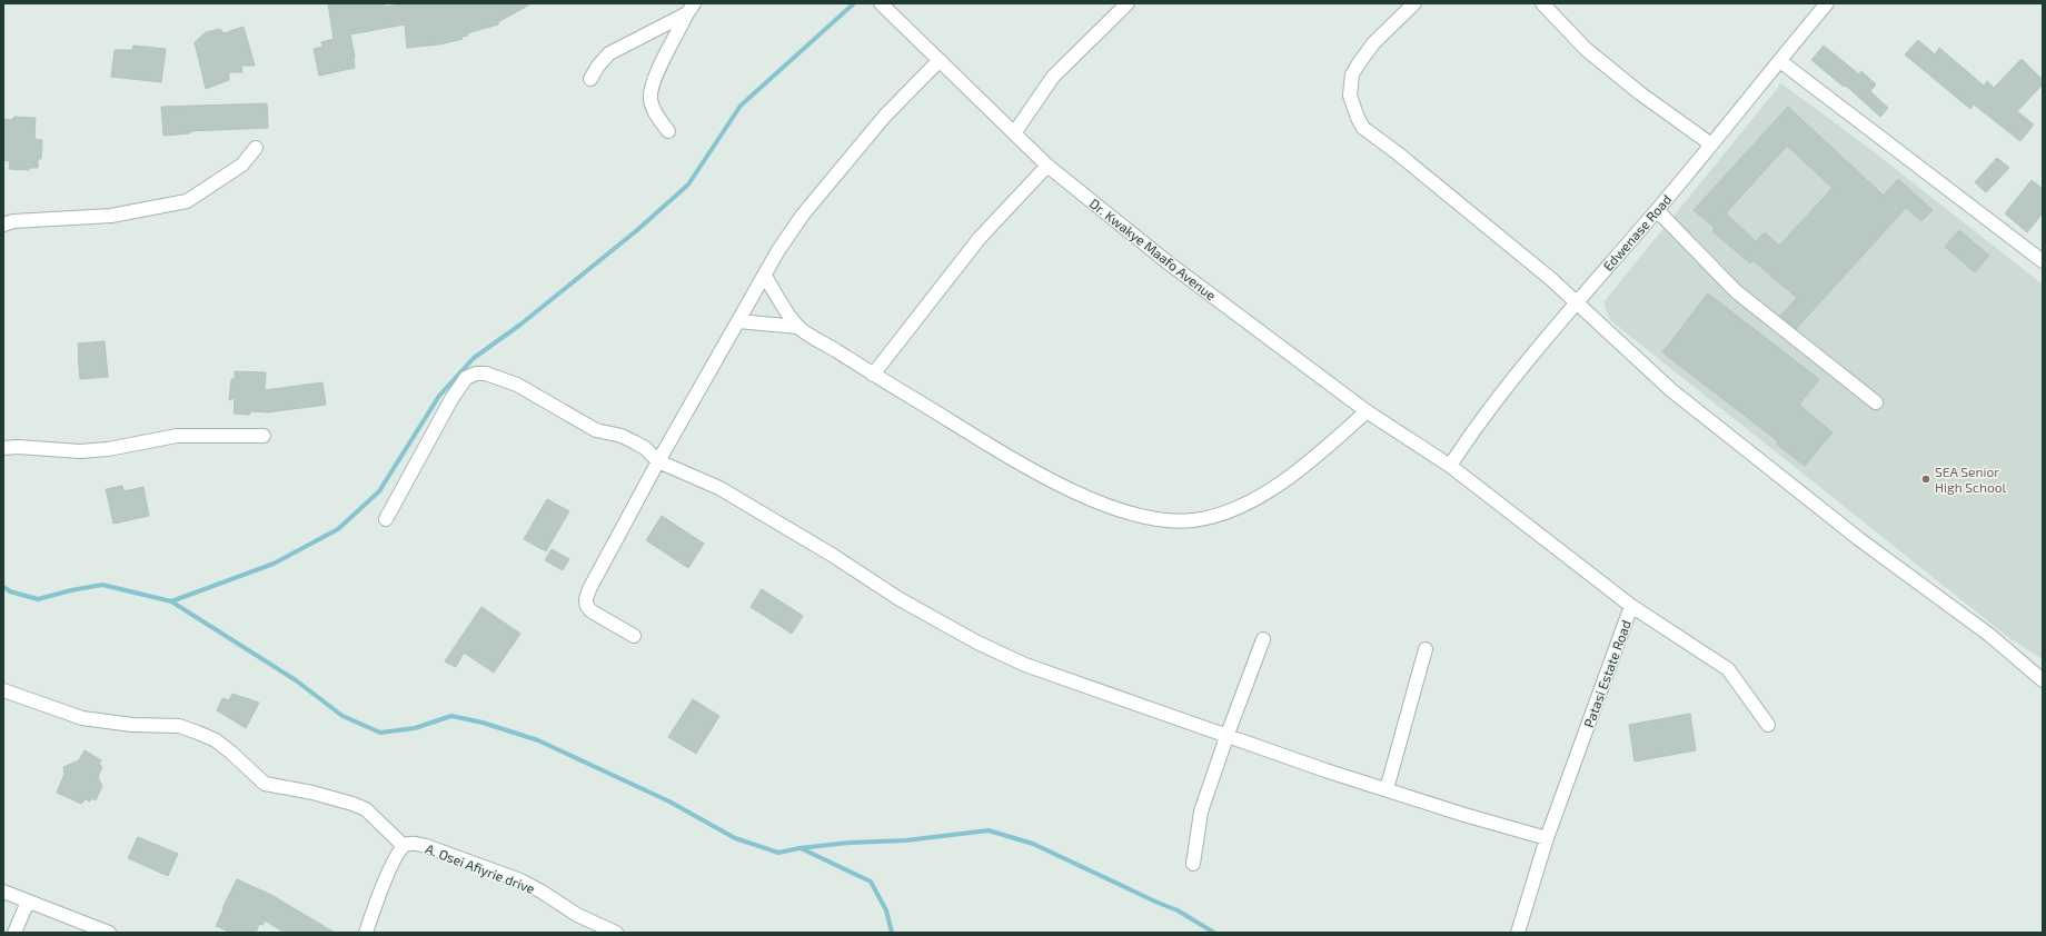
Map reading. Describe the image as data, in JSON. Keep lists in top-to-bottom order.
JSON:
{
  "streets": {
    "street": [
      "Edwenase Road",
      "Dr. Kwakye Maafo Avenue",
      "Patasi Estate Road",
      "A. Osei Afiyrie drive"
    ]
  },
  "crossings": [
    ["Edwenase Road", "Dr. Kwakye Maafo Avenue"],
    ["Edwenase Road", "Patasi Estate Road"],
    ["Dr. Kwakye Maafo Avenue", "Patasi Estate Road"]
  ],
  "places": ["SEA Senior High School"]
}
